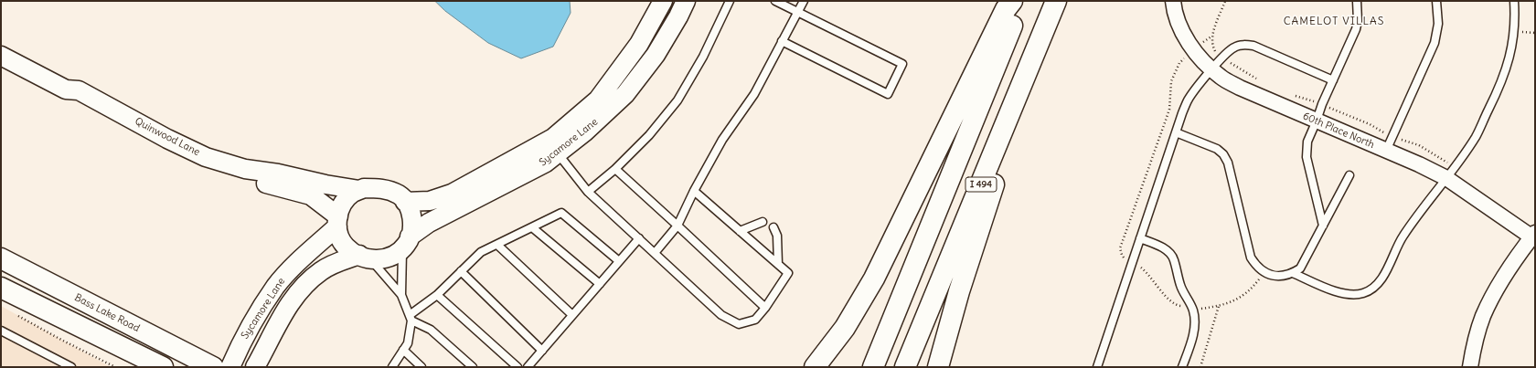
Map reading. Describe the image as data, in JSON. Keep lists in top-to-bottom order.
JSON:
{
  "streets": {
    "main road": ["I 494", "Bass Lake Road"],
    "street": ["60th Place North", "Quinwood Lane", "Sycamore Lane"]
  },
  "crossings": [
    ["Quinwood Lane", "Sycamore Lane"]
  ],
  "districts": ["CAMELOT VILLAS"]
}
